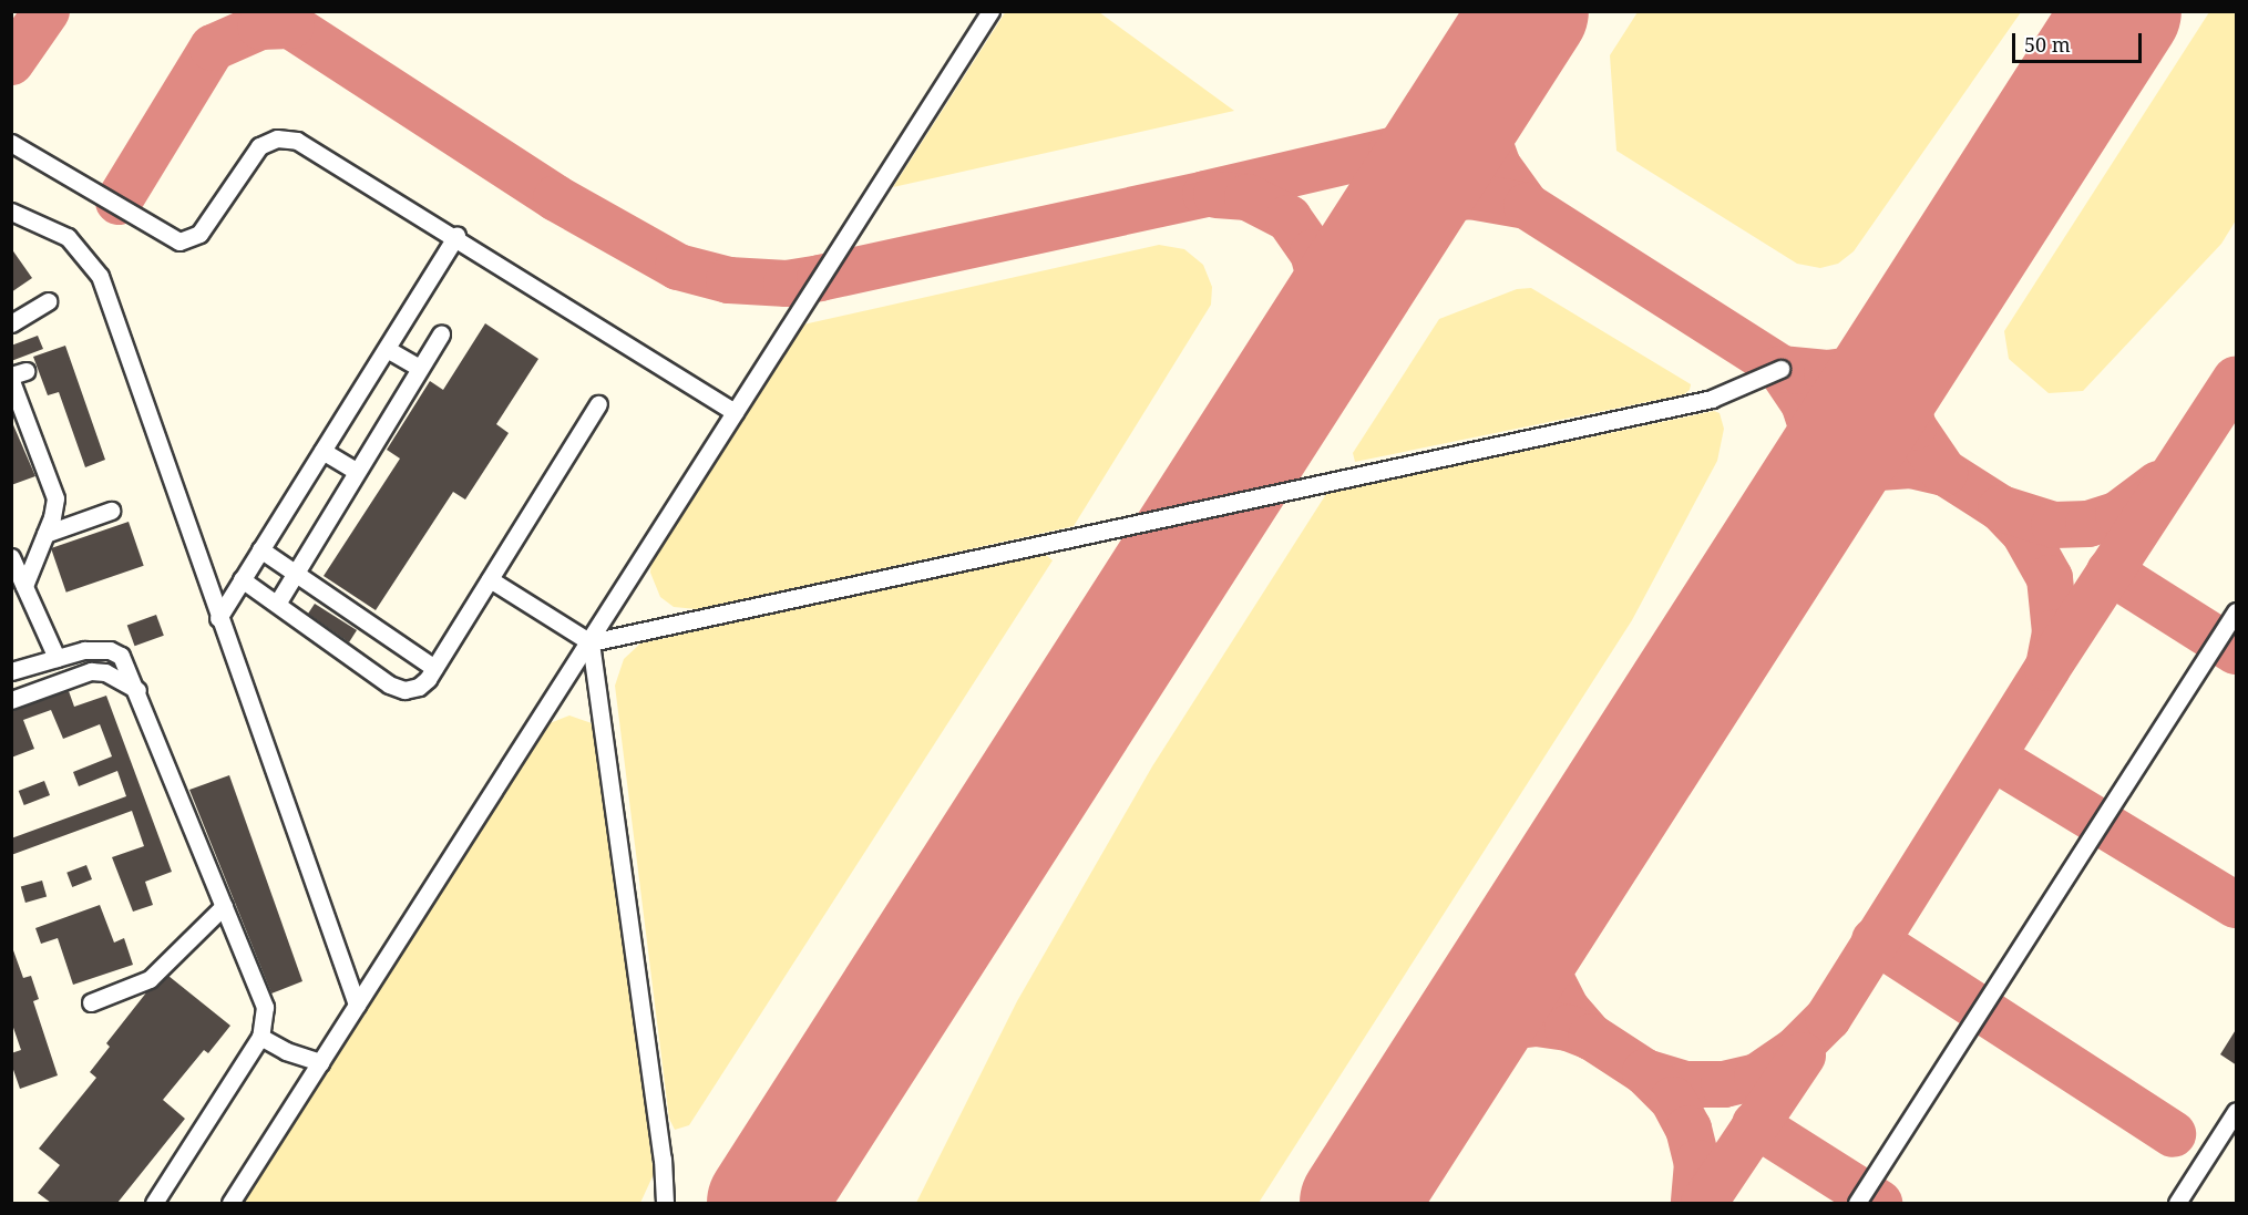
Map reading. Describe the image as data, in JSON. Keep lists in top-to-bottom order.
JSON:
{
  "scale_bar": "50 m"
}
